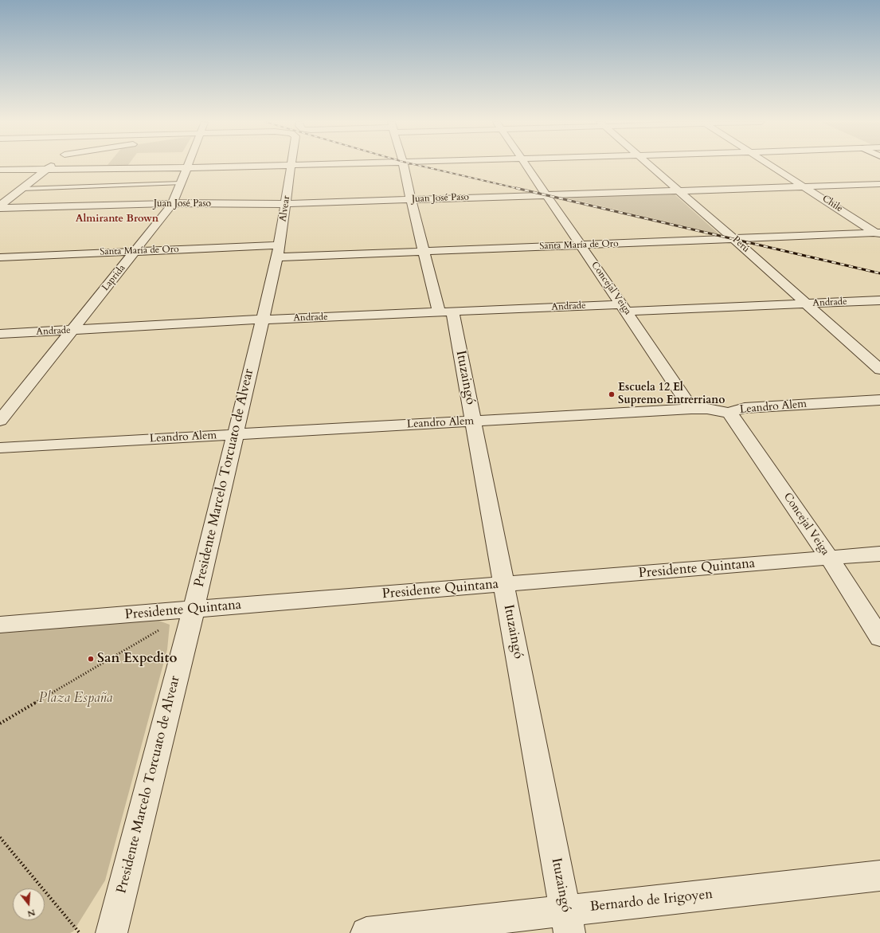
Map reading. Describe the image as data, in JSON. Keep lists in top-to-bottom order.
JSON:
{
  "streets": {
    "street": [
      "Juan José Paso",
      "Chile",
      "Alvear",
      "Perú",
      "Santa María de Oro",
      "Laprida",
      "Concejal Veiga",
      "Andrade",
      "Ituzaingó",
      "Leandro Alem",
      "Presidente Marcelo Torcuato de Alvear",
      "Presidente Quintana",
      "Bernardo de Irigoyen"
    ]
  },
  "crossings": [
    ["Juan José Paso", "Chile"],
    ["Juan José Paso", "Alvear"],
    ["Juan José Paso", "Perú"],
    ["Juan José Paso", "Laprida"],
    ["Juan José Paso", "Concejal Veiga"],
    ["Juan José Paso", "Ituzaingó"],
    ["Chile", "Santa María de Oro"],
    ["Alvear", "Santa María de Oro"],
    ["Alvear", "Presidente Marcelo Torcuato de Alvear"],
    ["Perú", "Santa María de Oro"],
    ["Perú", "Andrade"],
    ["Santa María de Oro", "Laprida"],
    ["Santa María de Oro", "Concejal Veiga"],
    ["Santa María de Oro", "Ituzaingó"],
    ["Santa María de Oro", "Presidente Marcelo Torcuato de Alvear"],
    ["Laprida", "Andrade"],
    ["Concejal Veiga", "Andrade"],
    ["Concejal Veiga", "Leandro Alem"],
    ["Concejal Veiga", "Presidente Quintana"],
    ["Andrade", "Ituzaingó"],
    ["Andrade", "Presidente Marcelo Torcuato de Alvear"],
    ["Ituzaingó", "Leandro Alem"],
    ["Ituzaingó", "Presidente Quintana"],
    ["Ituzaingó", "Bernardo de Irigoyen"],
    ["Leandro Alem", "Presidente Marcelo Torcuato de Alvear"],
    ["Presidente Marcelo Torcuato de Alvear", "Presidente Quintana"]
  ],
  "districts": ["Almirante Brown"],
  "parks": ["Plaza España"],
  "places": ["Escuela 12 El Supremo Entrerriano", "San Expedito"],
  "north": "bottom"
}
